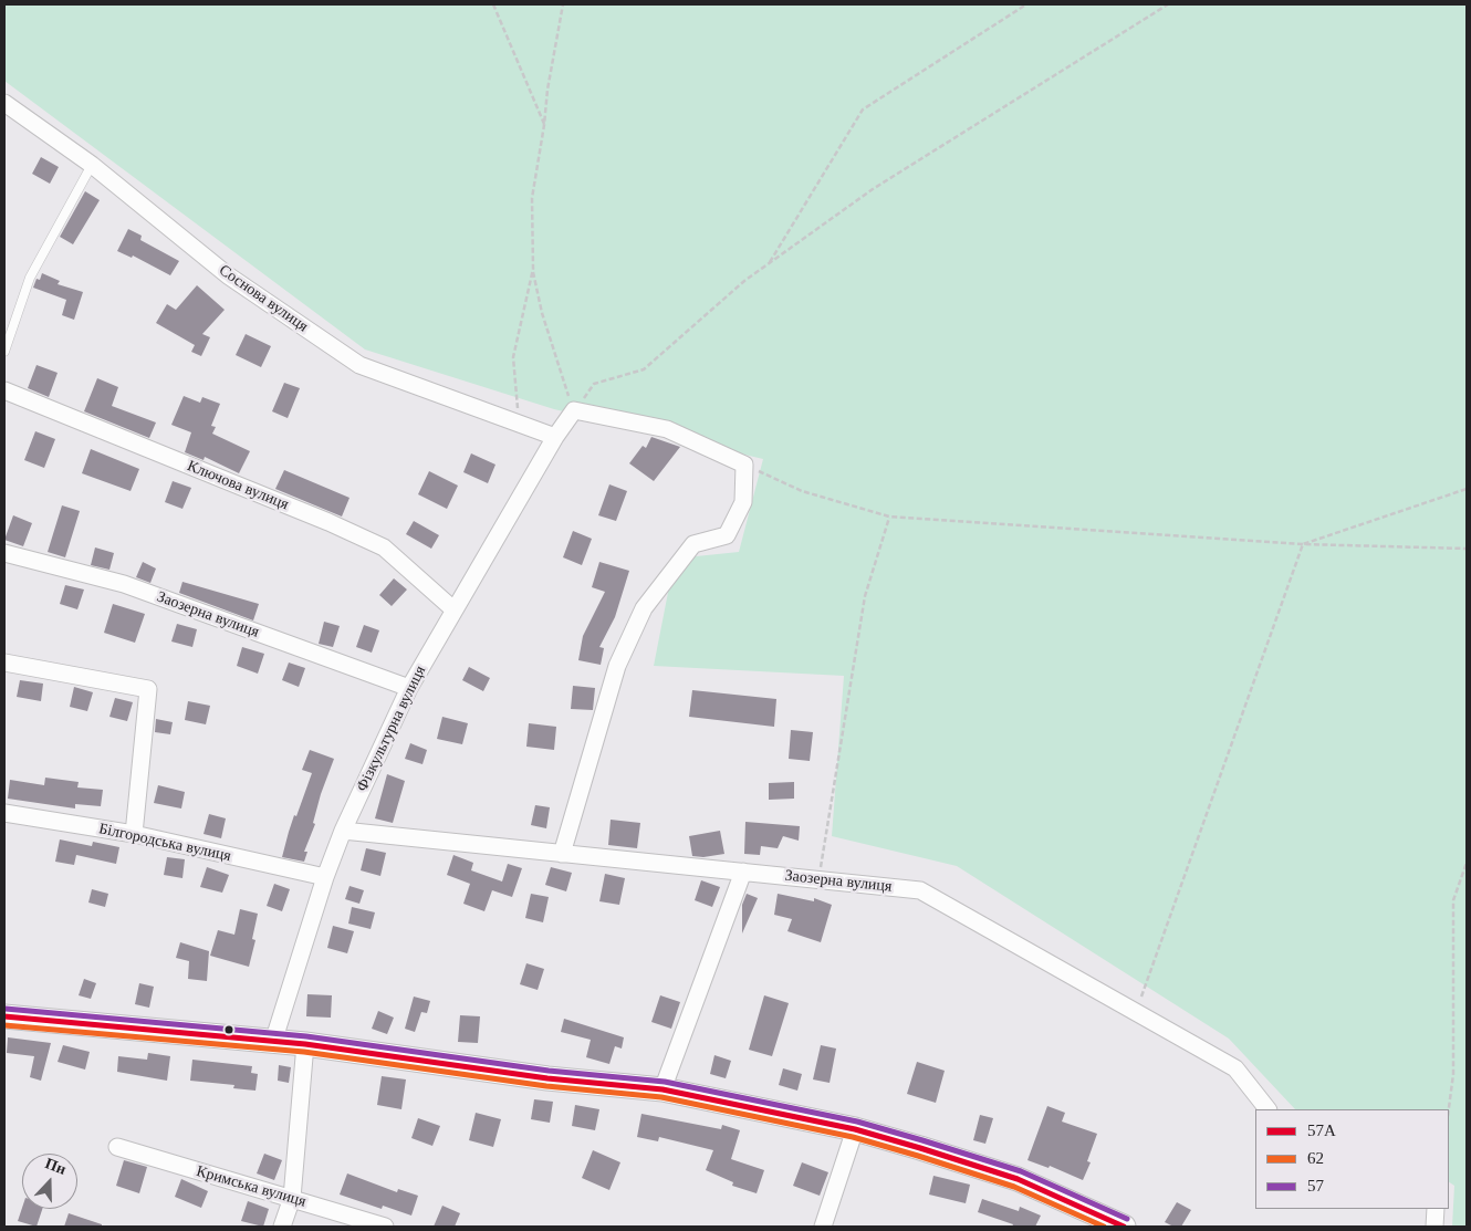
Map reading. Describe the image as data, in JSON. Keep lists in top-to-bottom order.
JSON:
{
  "streets": {
    "street": [
      "Соснова вулиця",
      "Ключова вулиця",
      "Заозерна вулиця",
      "Фізкультурна вулиця",
      "Білгородська вулиця",
      "Кримська вулиця"
    ]
  },
  "crossings": [
    ["Соснова вулиця", "Фізкультурна вулиця"],
    ["Ключова вулиця", "Фізкультурна вулиця"],
    ["Заозерна вулиця", "Фізкультурна вулиця"],
    ["Фізкультурна вулиця", "Білгородська вулиця"]
  ],
  "lines": ["transit line 57", "transit line 57А", "transit line 62"],
  "legend": ["57А", "62", "57"],
  "north": "top"
}
